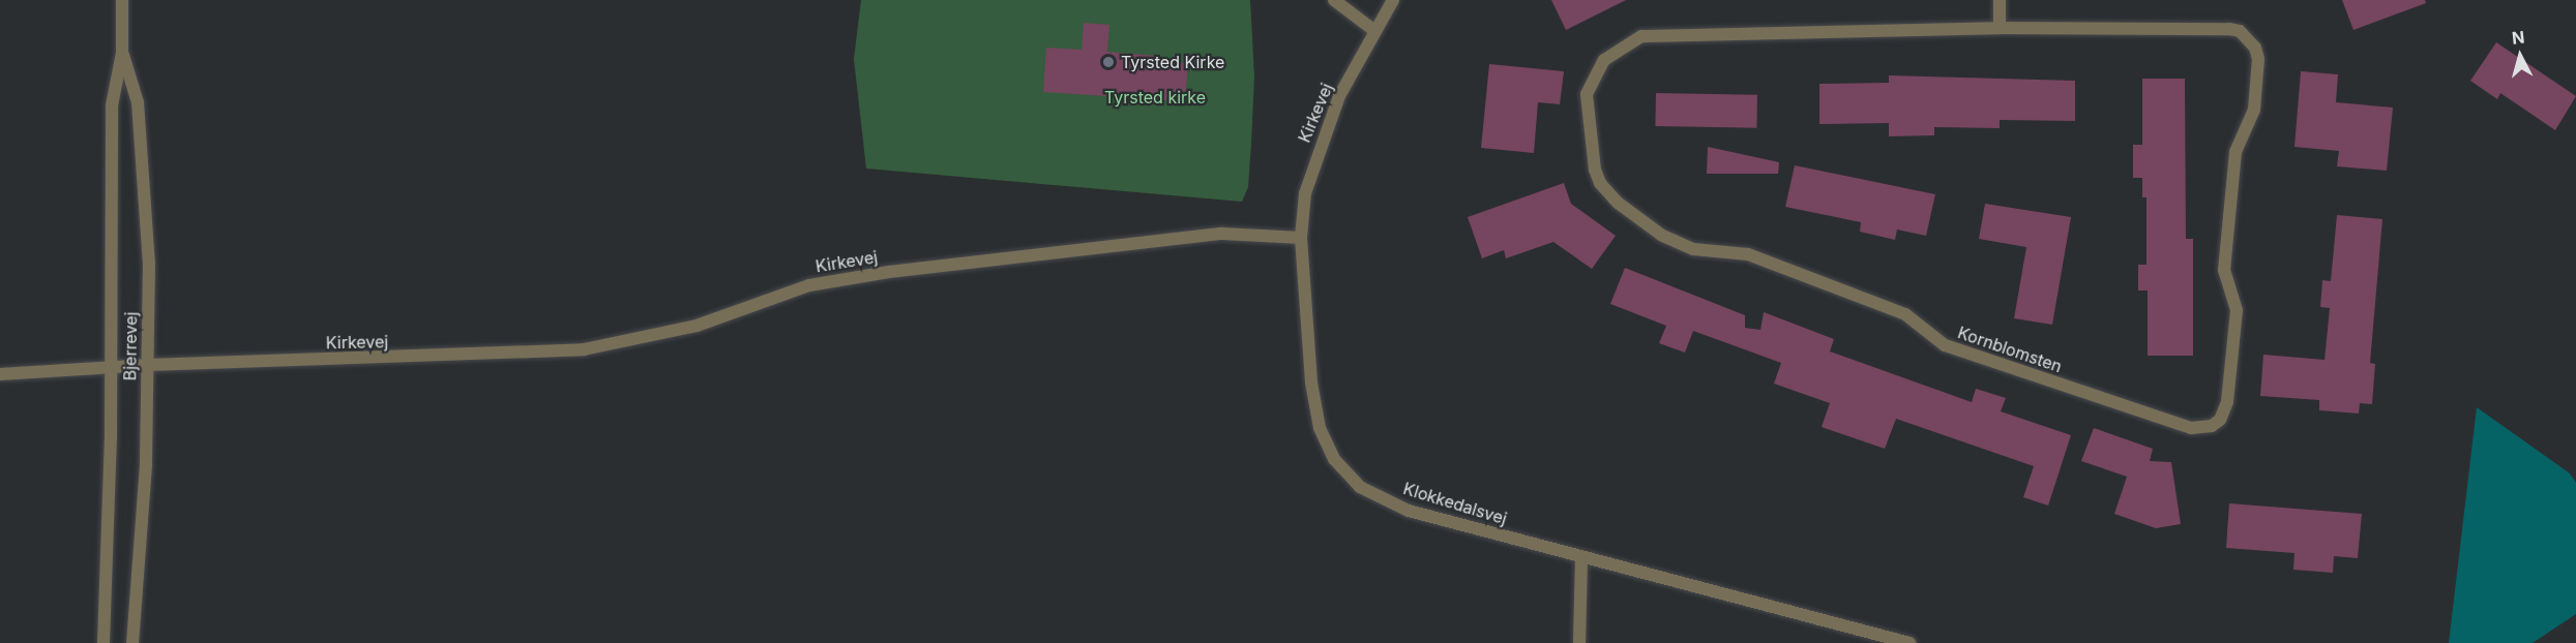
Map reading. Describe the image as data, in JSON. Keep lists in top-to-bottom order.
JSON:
{
  "streets": {
    "street": [
      "Kirkevej",
      "Bjerrevej",
      "Kornblomsten",
      "Klokkedalsvej"
    ]
  },
  "crossings": [
    ["Kirkevej", "Bjerrevej"],
    ["Kirkevej", "Klokkedalsvej"]
  ],
  "parks": ["Tyrsted kirke"],
  "places": ["Tyrsted Kirke"],
  "north": "top"
}
